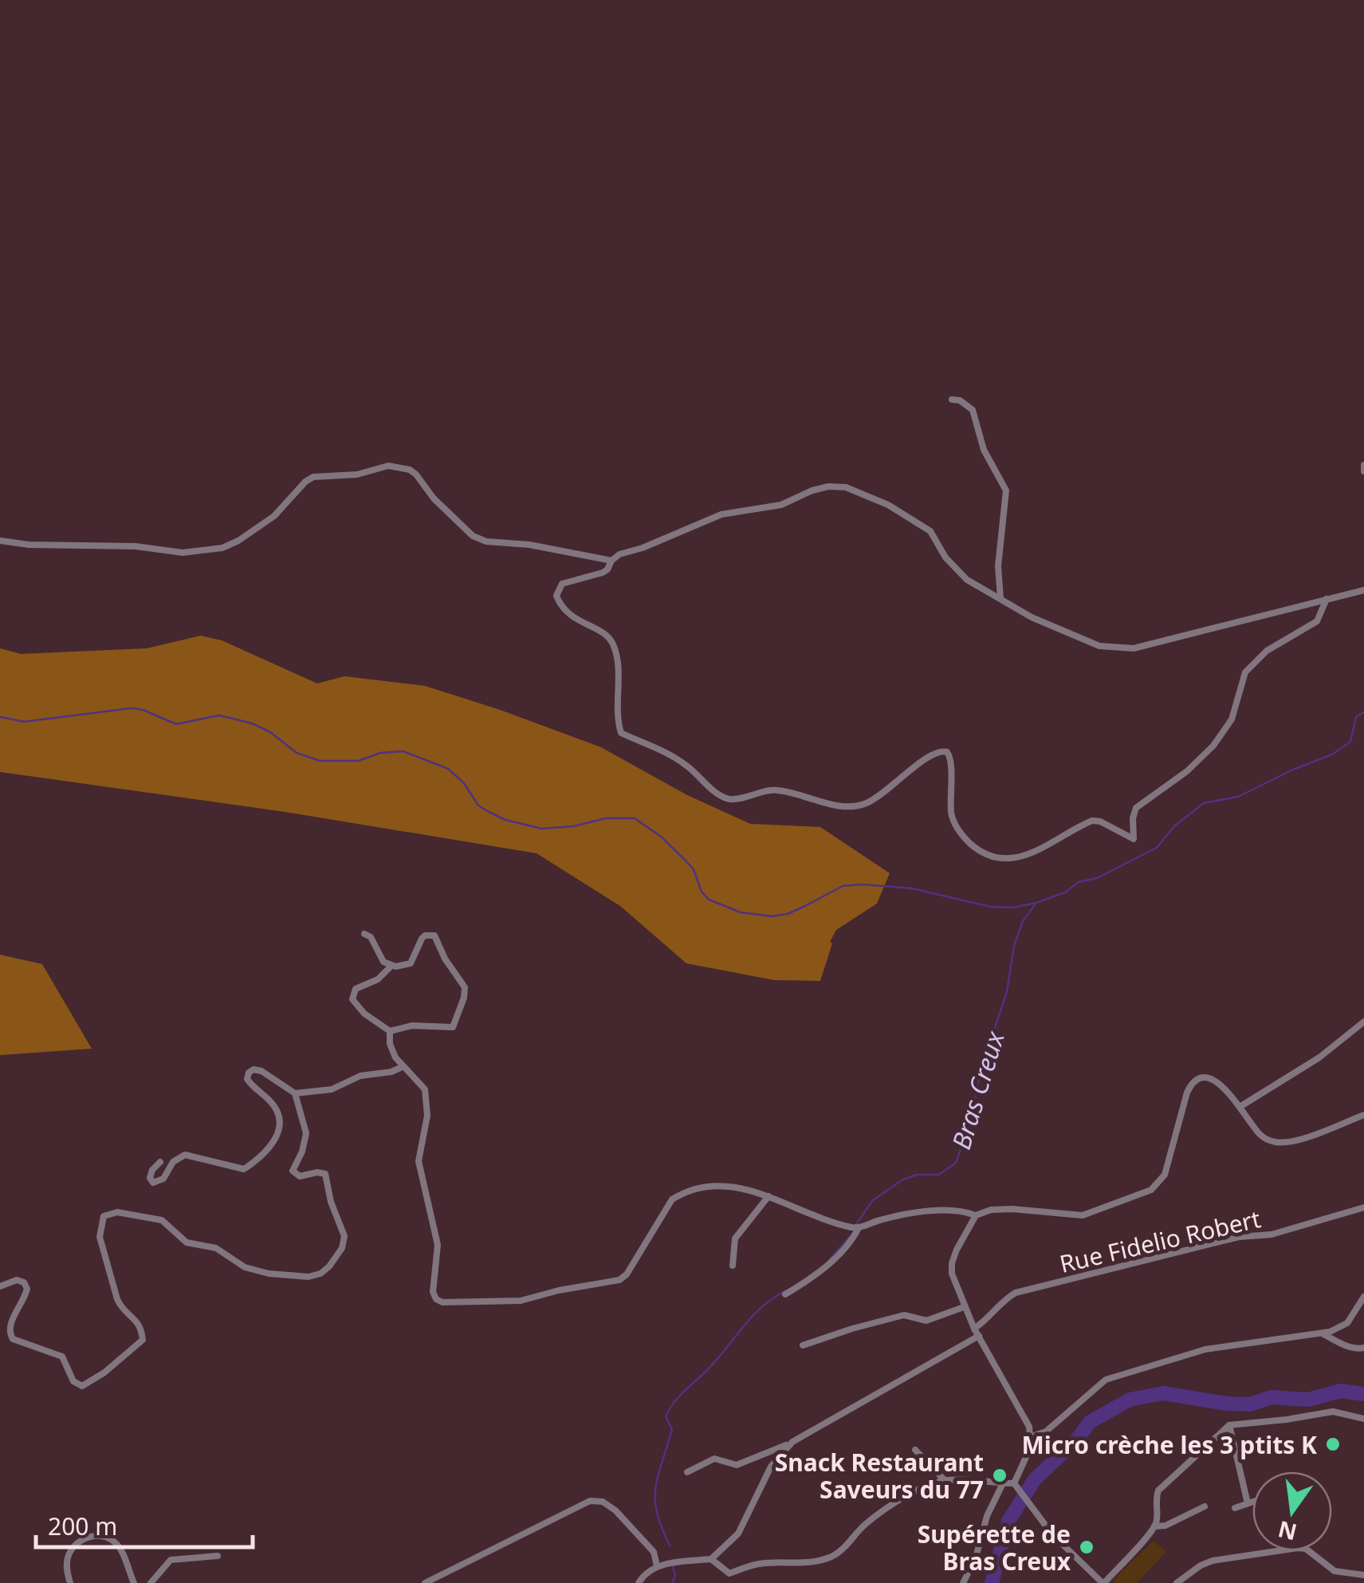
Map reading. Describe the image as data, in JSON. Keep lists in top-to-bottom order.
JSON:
{
  "streets": {
    "street": ["Rue Fidelio Robert"]
  },
  "water": ["Bras Creux"],
  "places": ["Micro crèche les 3 ptits K", "Snack Restaurant Saveurs du 77", "Supérette de Bras Creux"],
  "scale_bar": "200 m",
  "north": "bottom"
}
